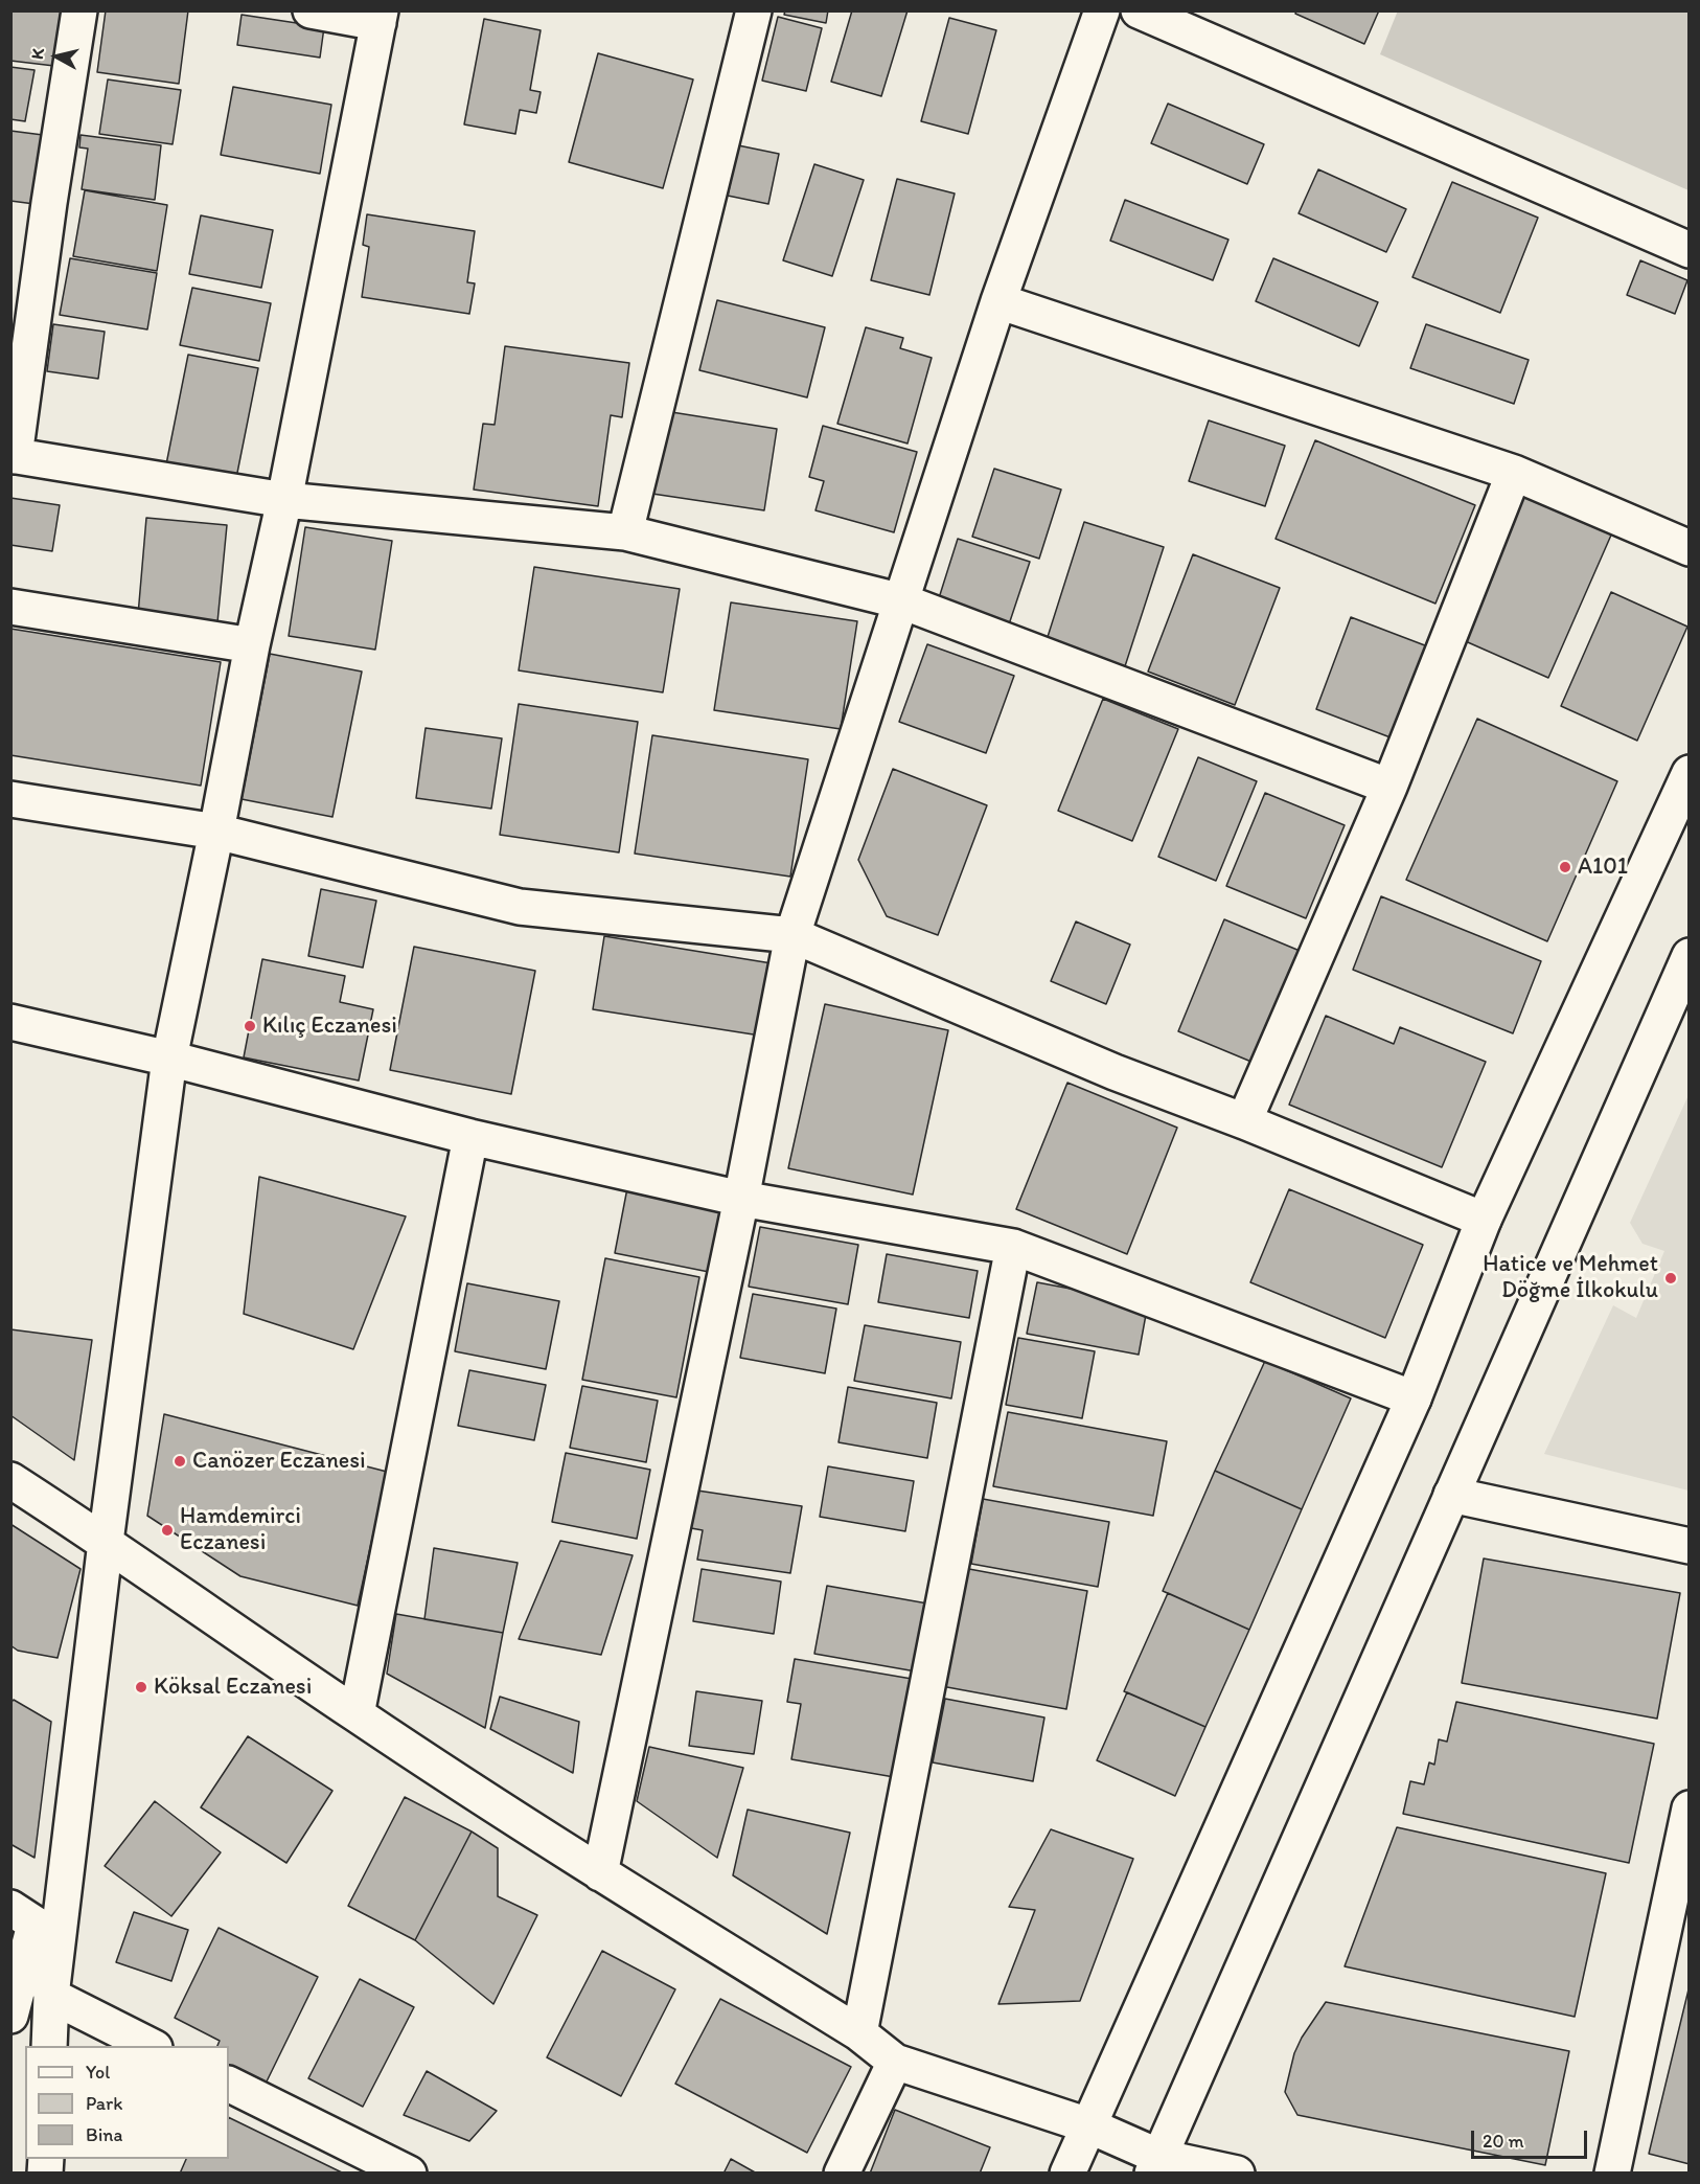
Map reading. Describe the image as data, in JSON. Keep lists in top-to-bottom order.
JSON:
{
  "places": [
    "A101",
    "Kılıç Eczanesi",
    "Hatice ve Mehmet Döğme İlkokulu",
    "Canözer Eczanesi",
    "Hamdemirci Eczanesi",
    "Köksal Eczanesi"
  ],
  "legend": ["Yol", "Park", "Bina"],
  "scale_bar": "20 m",
  "north": "left"
}
